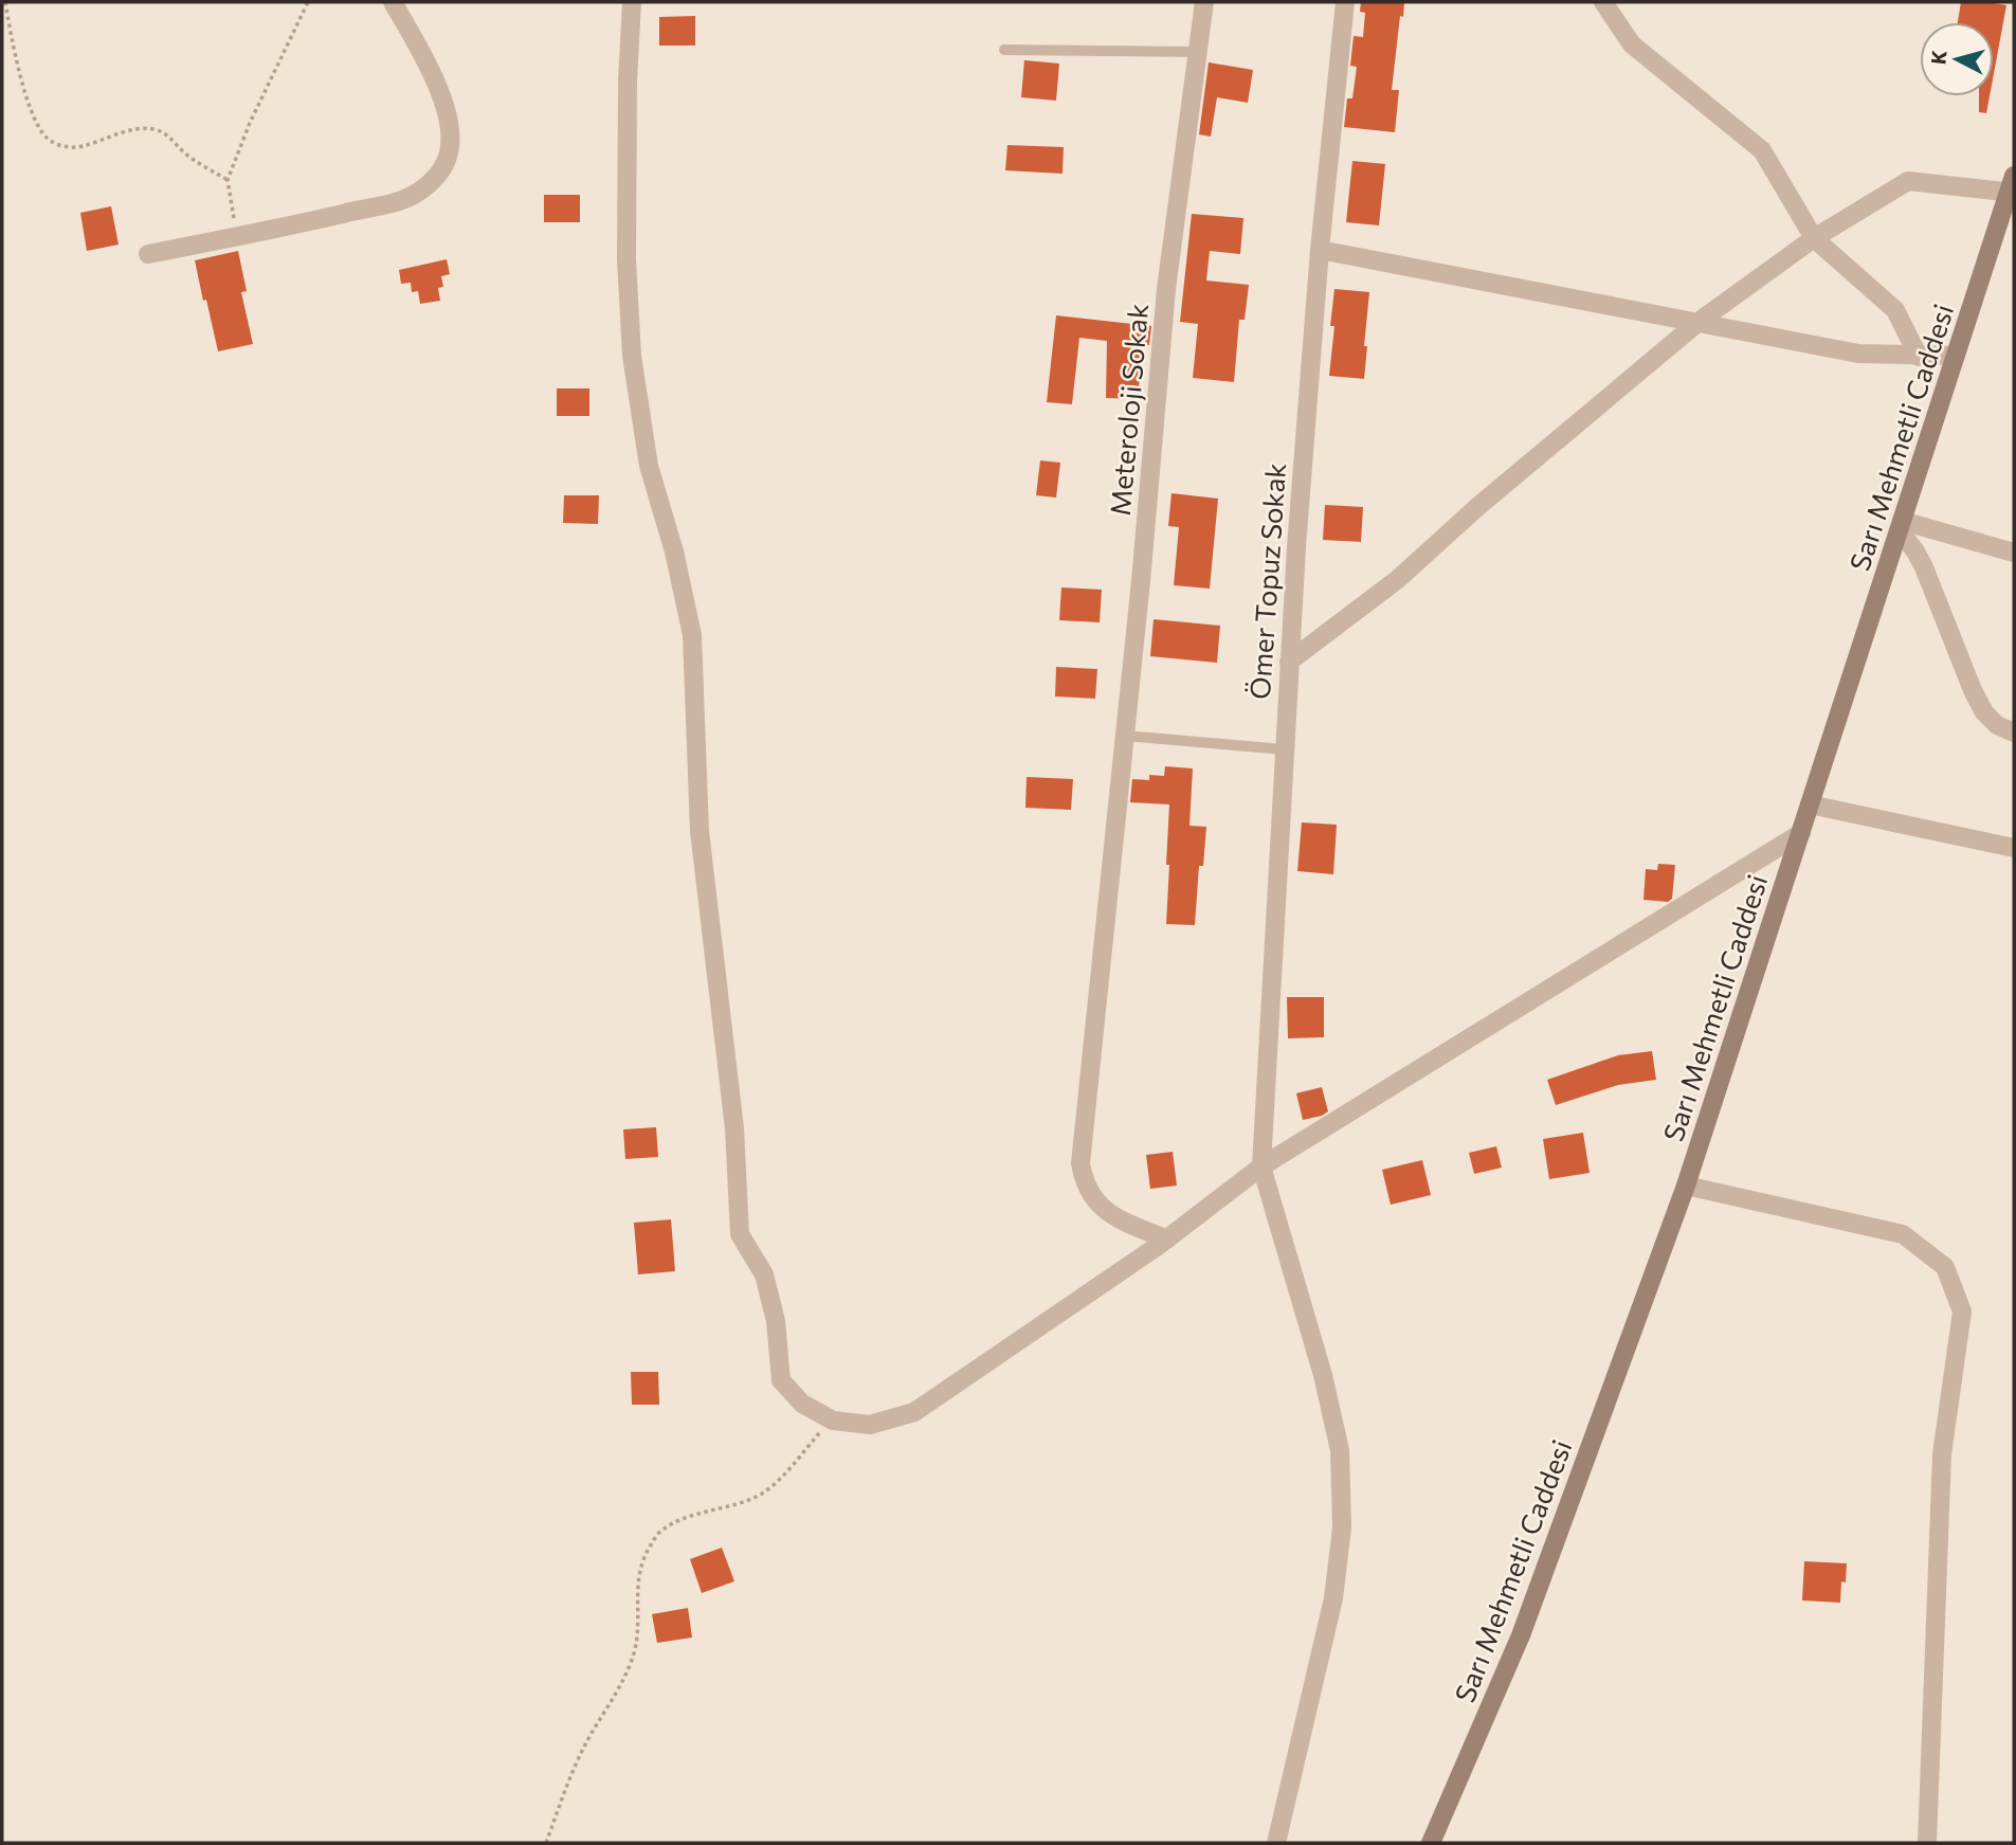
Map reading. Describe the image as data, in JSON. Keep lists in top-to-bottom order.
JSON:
{
  "streets": {
    "street": ["Meteroloji Sokak", "Sarı Mehmetli Caddesi", "Ömer Topuz Sokak"]
  },
  "north": "left"
}
